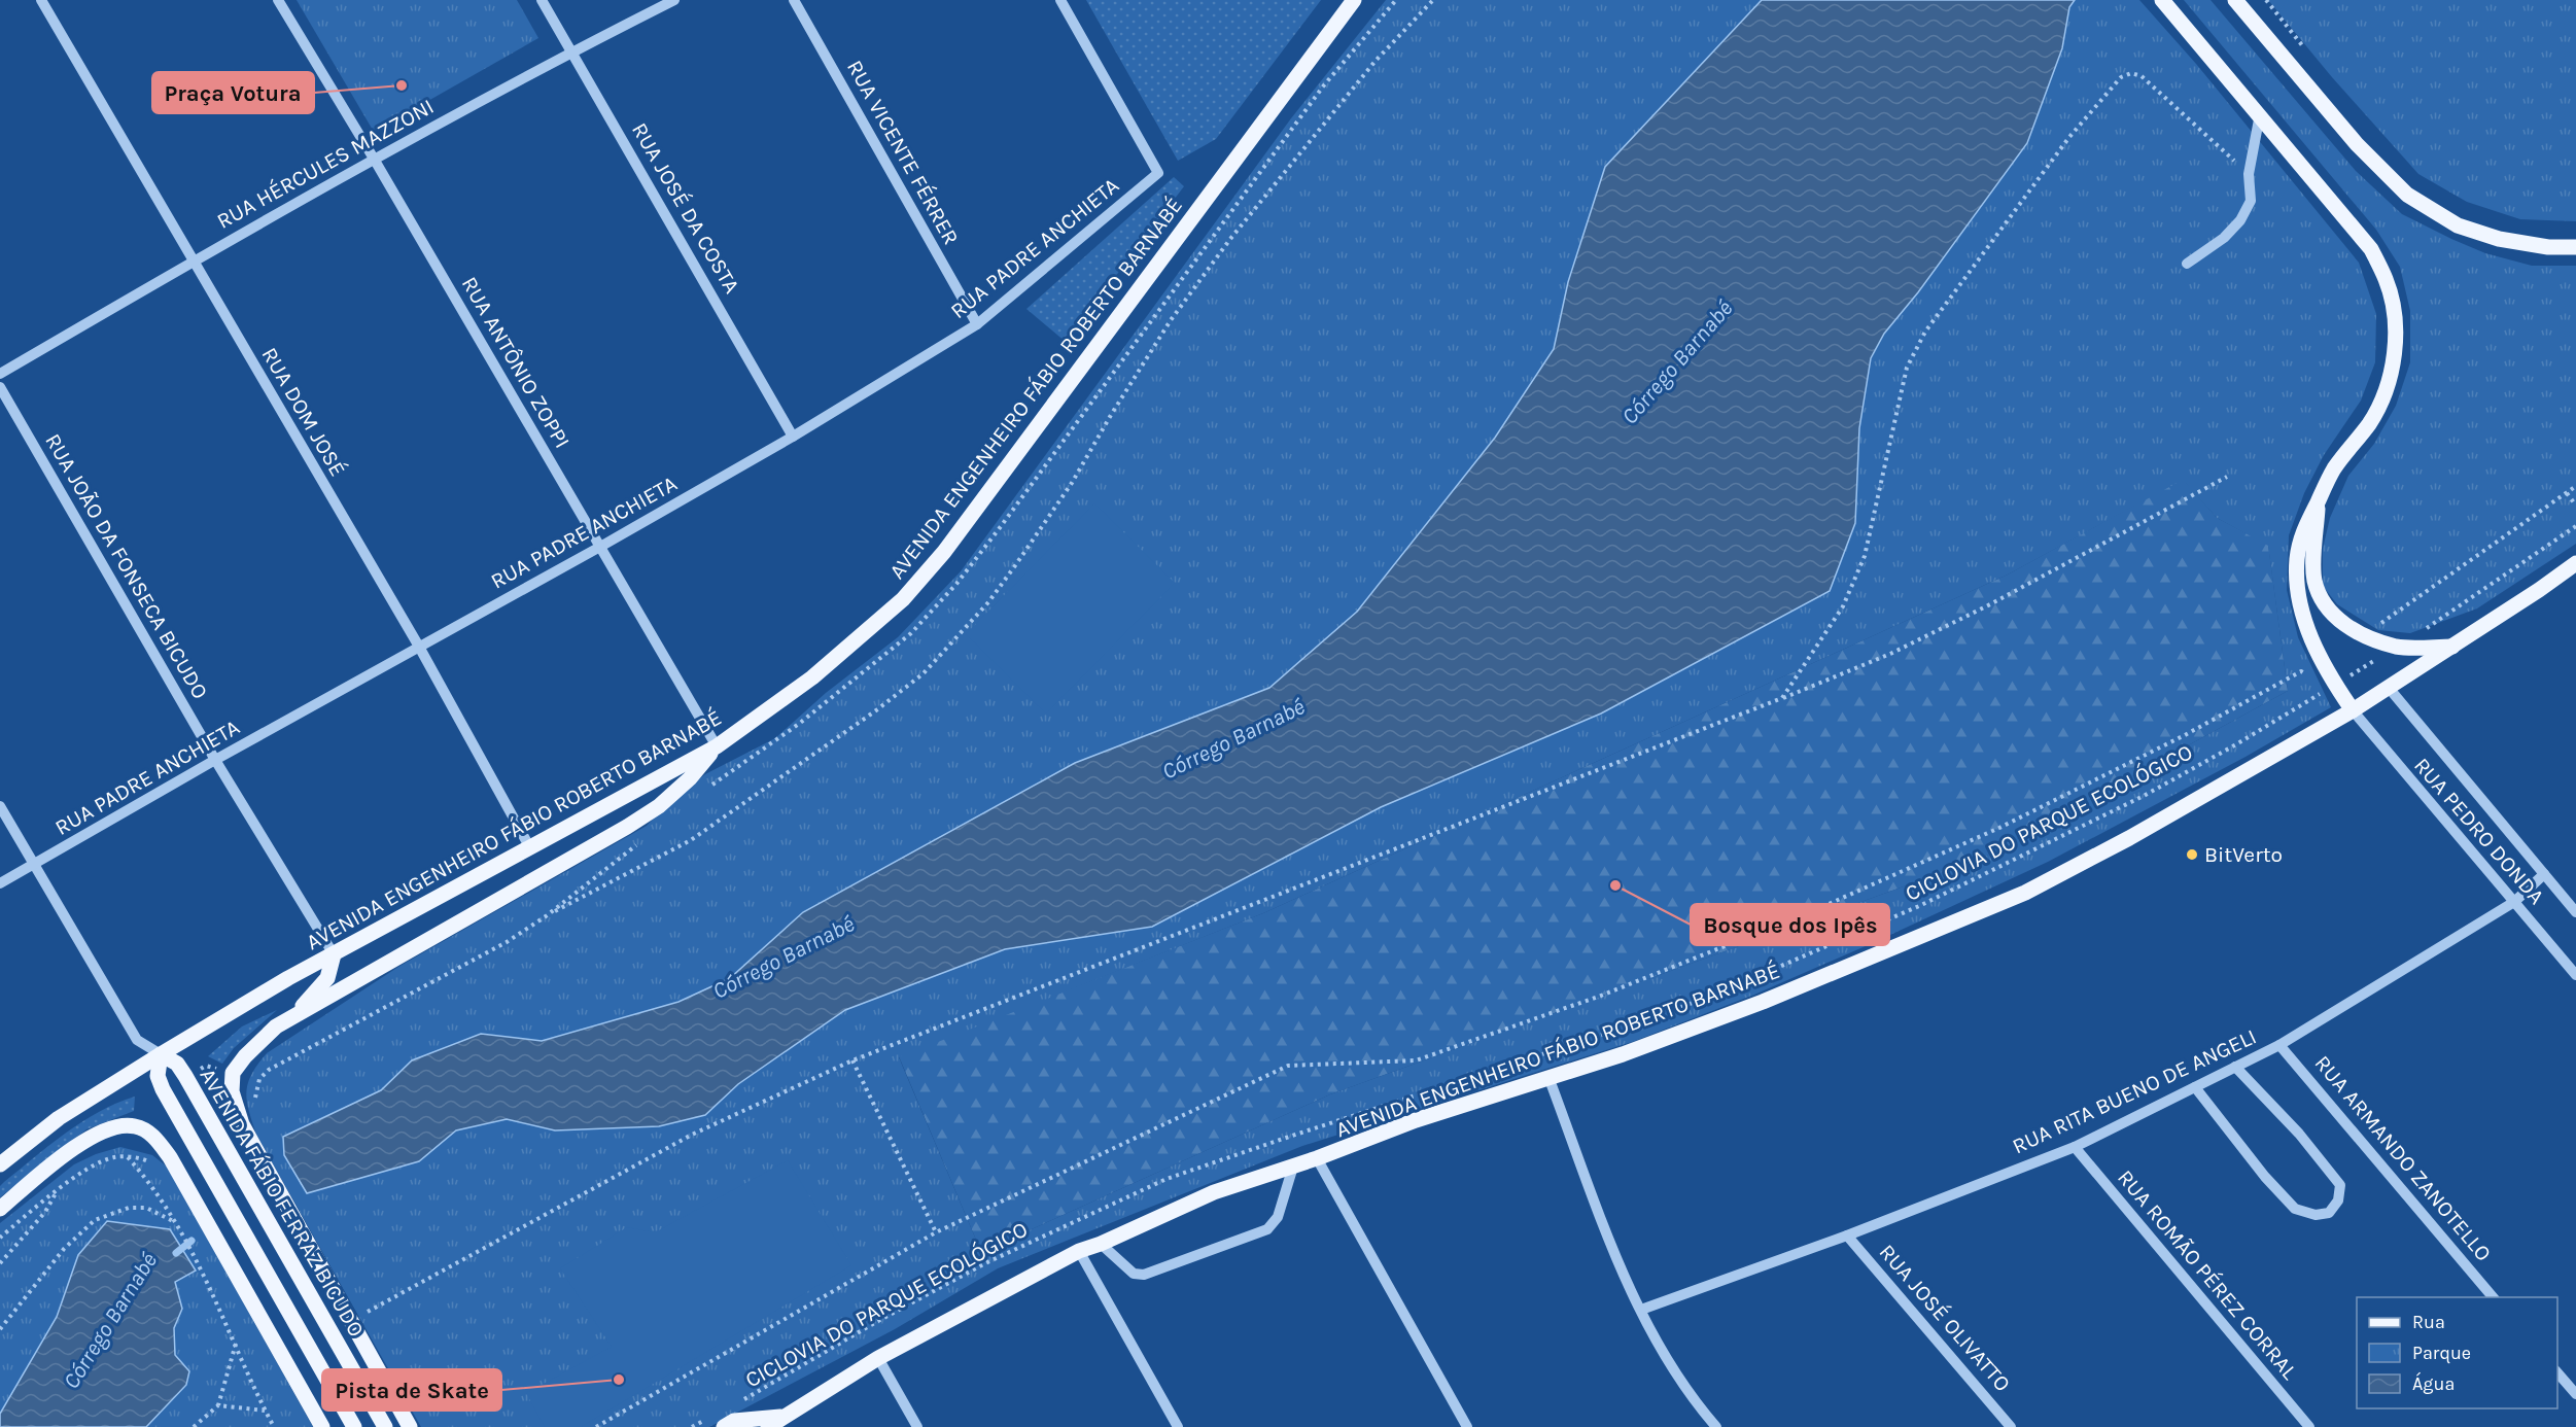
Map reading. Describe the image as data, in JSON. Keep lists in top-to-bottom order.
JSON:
{
  "streets": {
    "main road": ["AVENIDA ENGENHEIRO FÁBIO ROBERTO BARNABÉ", "AVENIDA FÁBIO FERRAZ BICUDO"],
    "street": [
      "RUA VICENTE FÉRRER",
      "RUA HÉRCULES MAZZONI",
      "RUA JOSÉ DA COSTA",
      "RUA PADRE ANCHIETA",
      "RUA ANTÔNIO ZOPPI",
      "RUA DOM JOSÉ",
      "RUA JOÃO DA FONSECA BICUDO",
      "RUA PEDRO DONDA",
      "RUA RITA BUENO DE ANGELI",
      "RUA ARMANDO ZANOTELLO",
      "RUA ROMÃO PÉREZ CORRAL",
      "RUA JOSÉ OLIVATTO"
    ],
    "path": ["CICLOVIA DO PARQUE ECOLÓGICO"]
  },
  "crossings": [
    ["RUA VICENTE FÉRRER", "RUA PADRE ANCHIETA"],
    ["RUA HÉRCULES MAZZONI", "RUA JOSÉ DA COSTA"],
    ["RUA HÉRCULES MAZZONI", "RUA ANTÔNIO ZOPPI"],
    ["RUA HÉRCULES MAZZONI", "RUA DOM JOSÉ"],
    ["RUA JOSÉ DA COSTA", "RUA PADRE ANCHIETA"],
    ["RUA PADRE ANCHIETA", "RUA ANTÔNIO ZOPPI"],
    ["RUA PADRE ANCHIETA", "RUA DOM JOSÉ"],
    ["RUA PADRE ANCHIETA", "RUA JOÃO DA FONSECA BICUDO"],
    ["RUA ANTÔNIO ZOPPI", "AVENIDA ENGENHEIRO FÁBIO ROBERTO BARNABÉ"],
    ["AVENIDA ENGENHEIRO FÁBIO ROBERTO BARNABÉ", "RUA DOM JOSÉ"],
    ["AVENIDA ENGENHEIRO FÁBIO ROBERTO BARNABÉ", "RUA JOÃO DA FONSECA BICUDO"],
    ["AVENIDA ENGENHEIRO FÁBIO ROBERTO BARNABÉ", "RUA PEDRO DONDA"],
    ["AVENIDA ENGENHEIRO FÁBIO ROBERTO BARNABÉ", "AVENIDA FÁBIO FERRAZ BICUDO"],
    ["RUA PEDRO DONDA", "RUA RITA BUENO DE ANGELI"],
    ["RUA RITA BUENO DE ANGELI", "RUA ARMANDO ZANOTELLO"],
    ["RUA RITA BUENO DE ANGELI", "RUA ROMÃO PÉREZ CORRAL"],
    ["RUA RITA BUENO DE ANGELI", "RUA JOSÉ OLIVATTO"]
  ],
  "water": ["Córrego Barnabé"],
  "places": [
    "Praça Votura",
    "BitVerto",
    "Bosque dos Ipês",
    "Pista de Skate"
  ],
  "legend": ["Rua", "Parque", "Água"]
}
